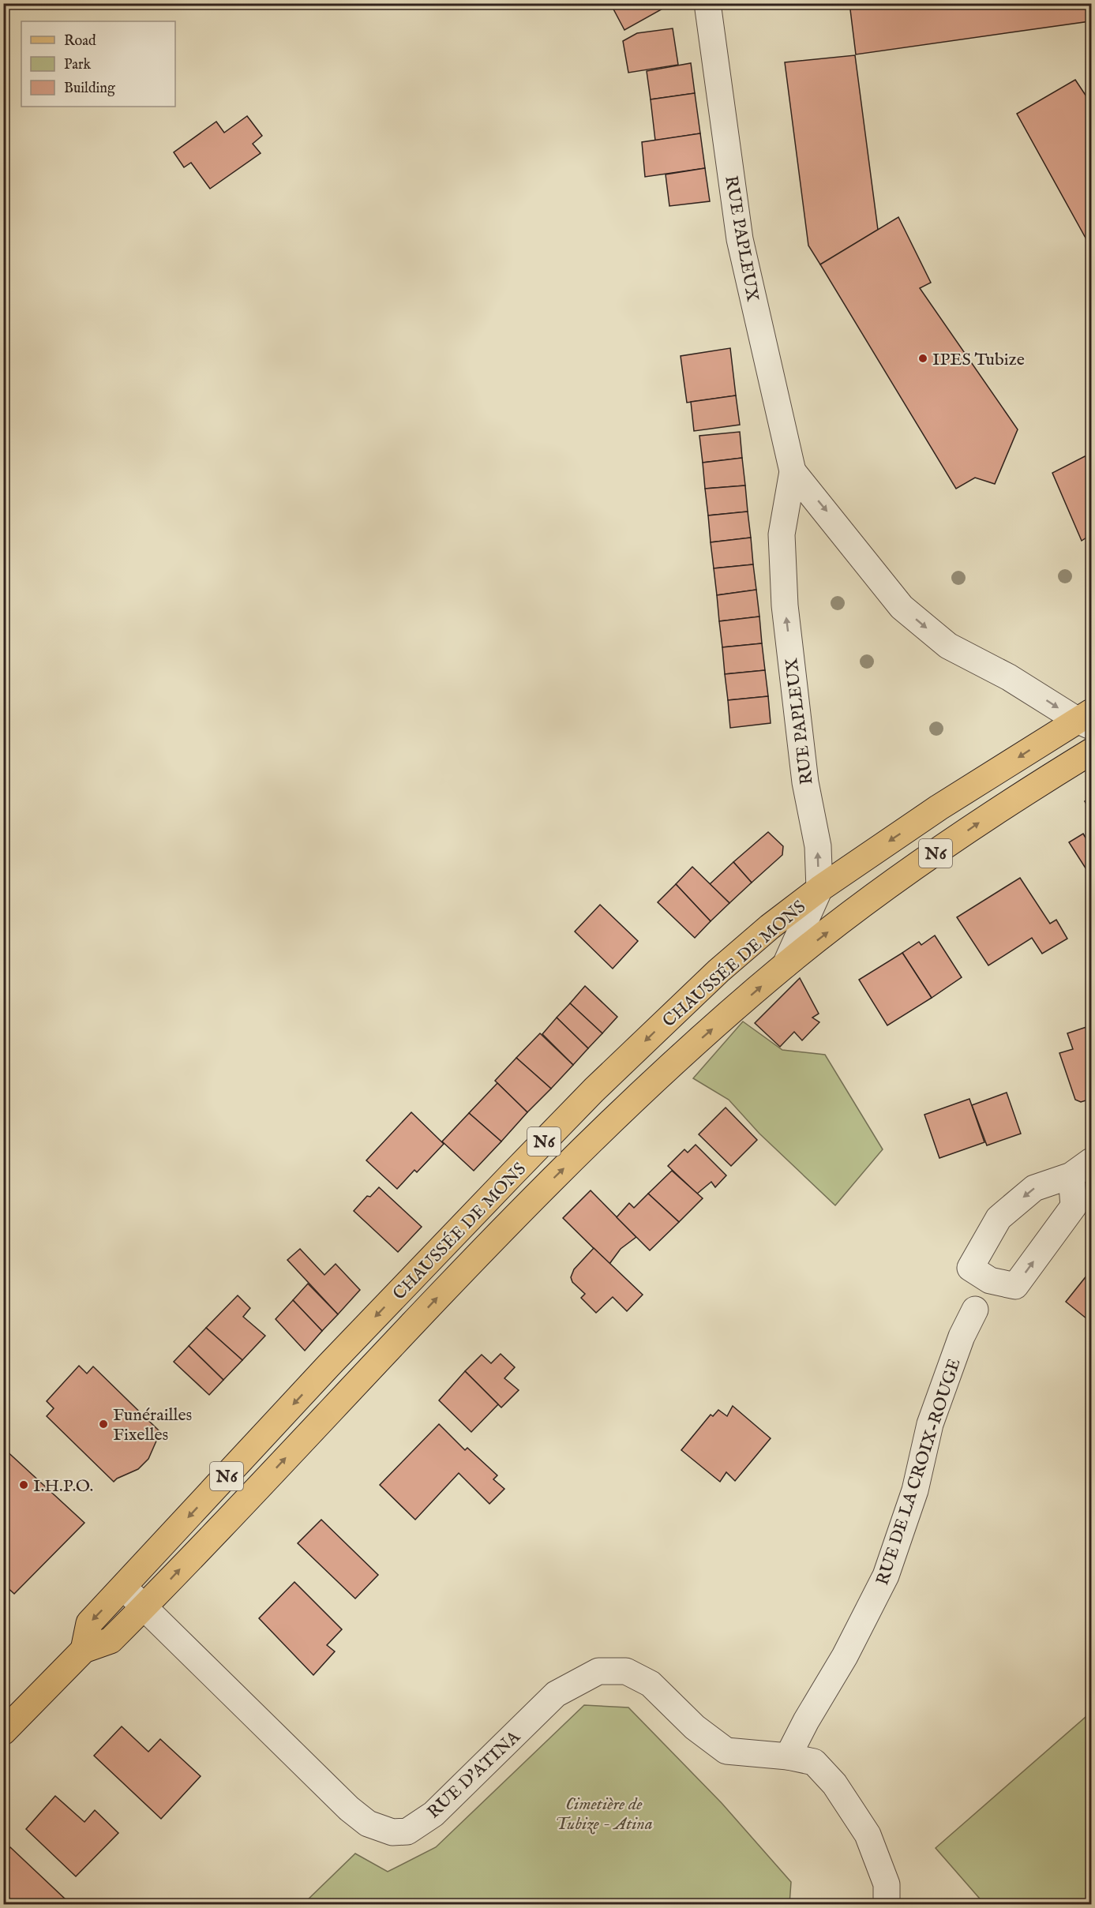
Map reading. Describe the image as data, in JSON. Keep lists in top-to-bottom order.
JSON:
{
  "streets": {
    "main road": ["N6", "CHAUSSÉE DE MONS"],
    "street": ["RUE PAPLEUX", "RUE DE LA CROIX-ROUGE", "RUE D'ATINA"]
  },
  "crossings": [
    ["RUE PAPLEUX", "CHAUSSÉE DE MONS"],
    ["CHAUSSÉE DE MONS", "RUE D'ATINA"],
    ["RUE DE LA CROIX-ROUGE", "RUE D'ATINA"]
  ],
  "parks": ["Cimetière de Tubize - Atina"],
  "places": ["IPES Tubize", "Funérailles Fixelles", "I.H.P.O."],
  "legend": ["Road", "Park", "Building"]
}
